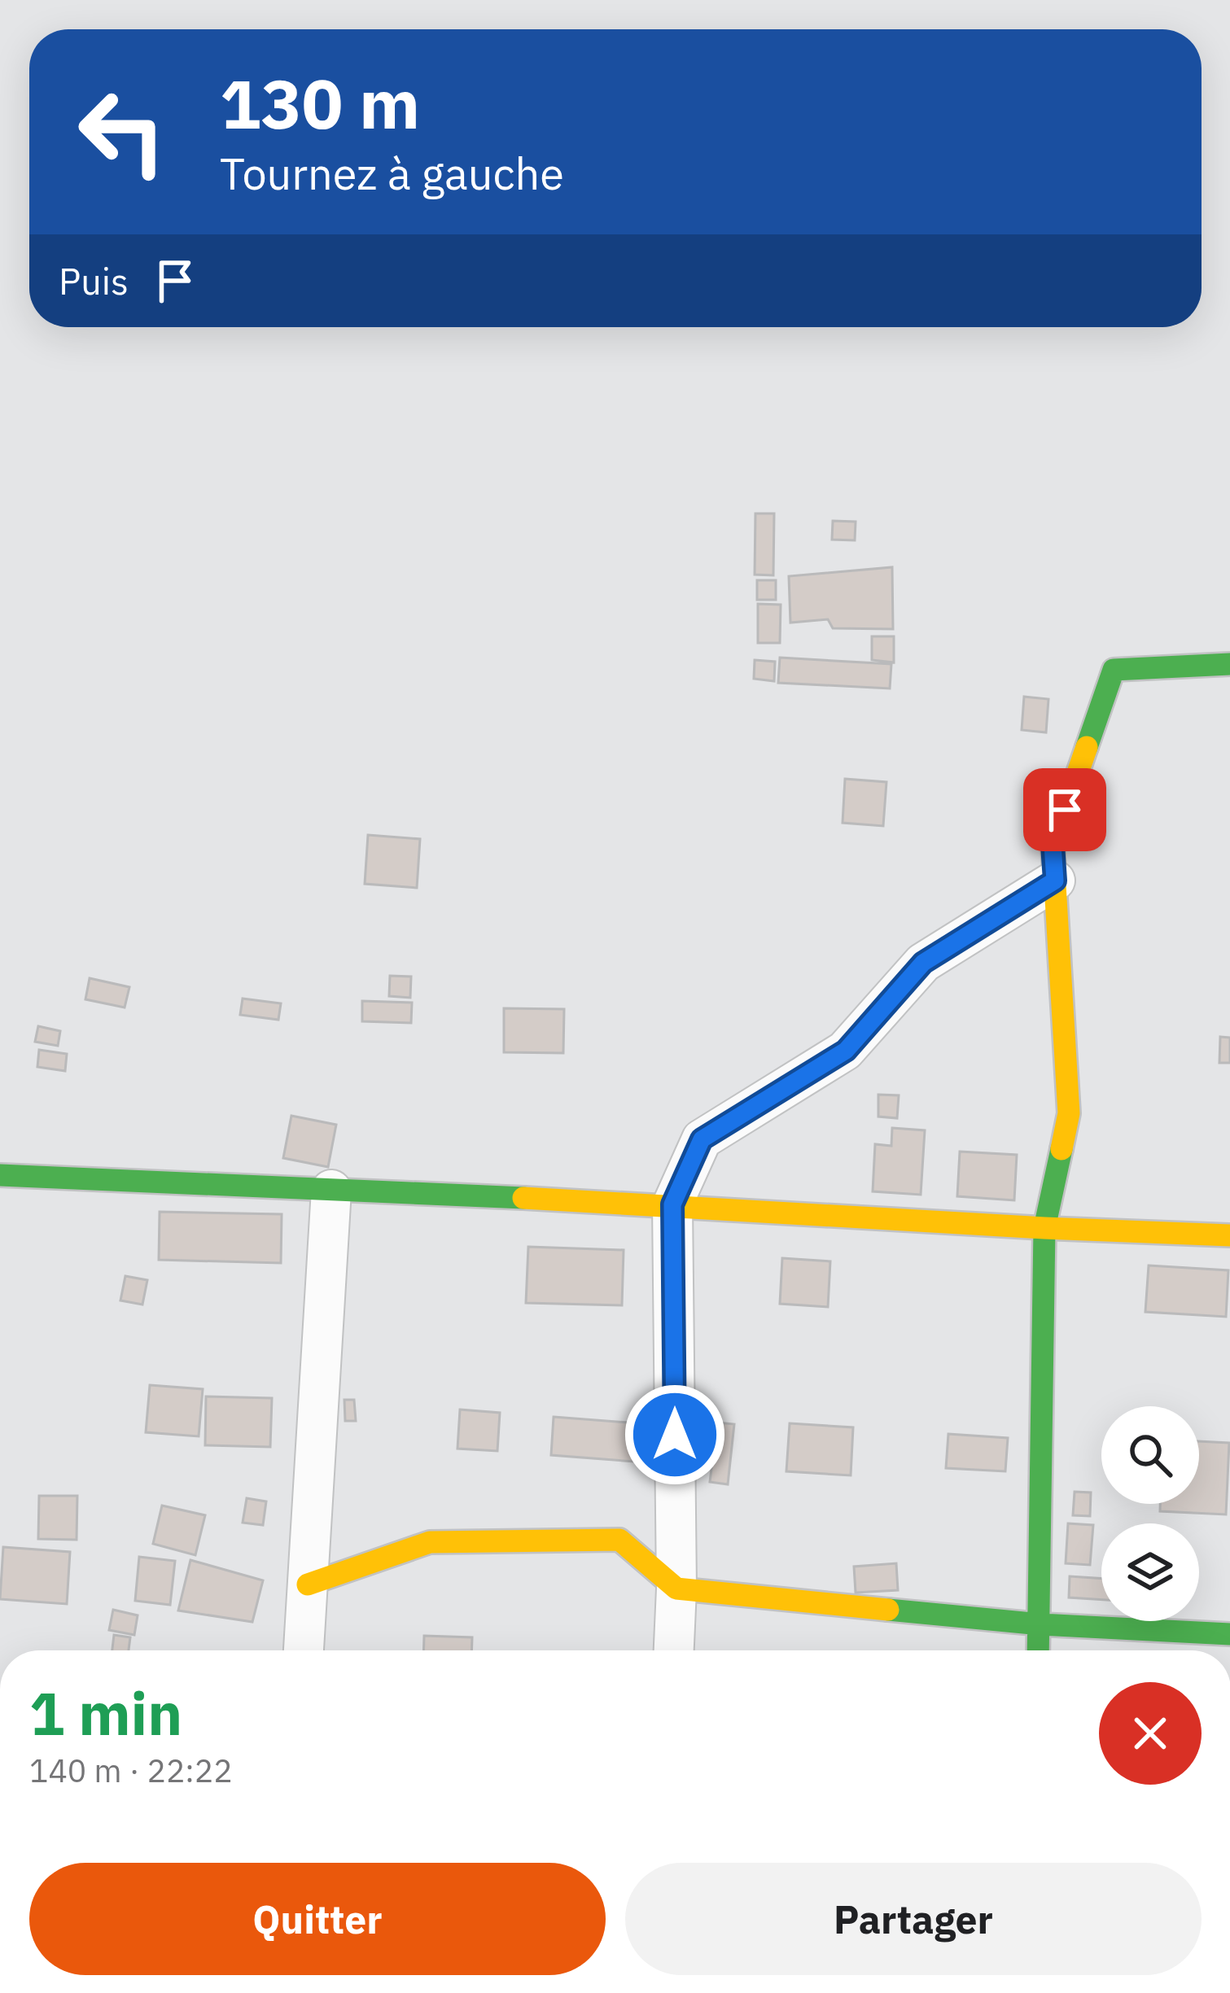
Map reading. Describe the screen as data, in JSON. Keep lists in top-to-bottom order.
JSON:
{
  "page": {
    "turn": ["130 m", "Tournez à gauche"],
    "then": "Puis",
    "heading": ["1 min", "140 m · 22:22"],
    "buttons": ["Quitter", "Partager"]
  }
}
